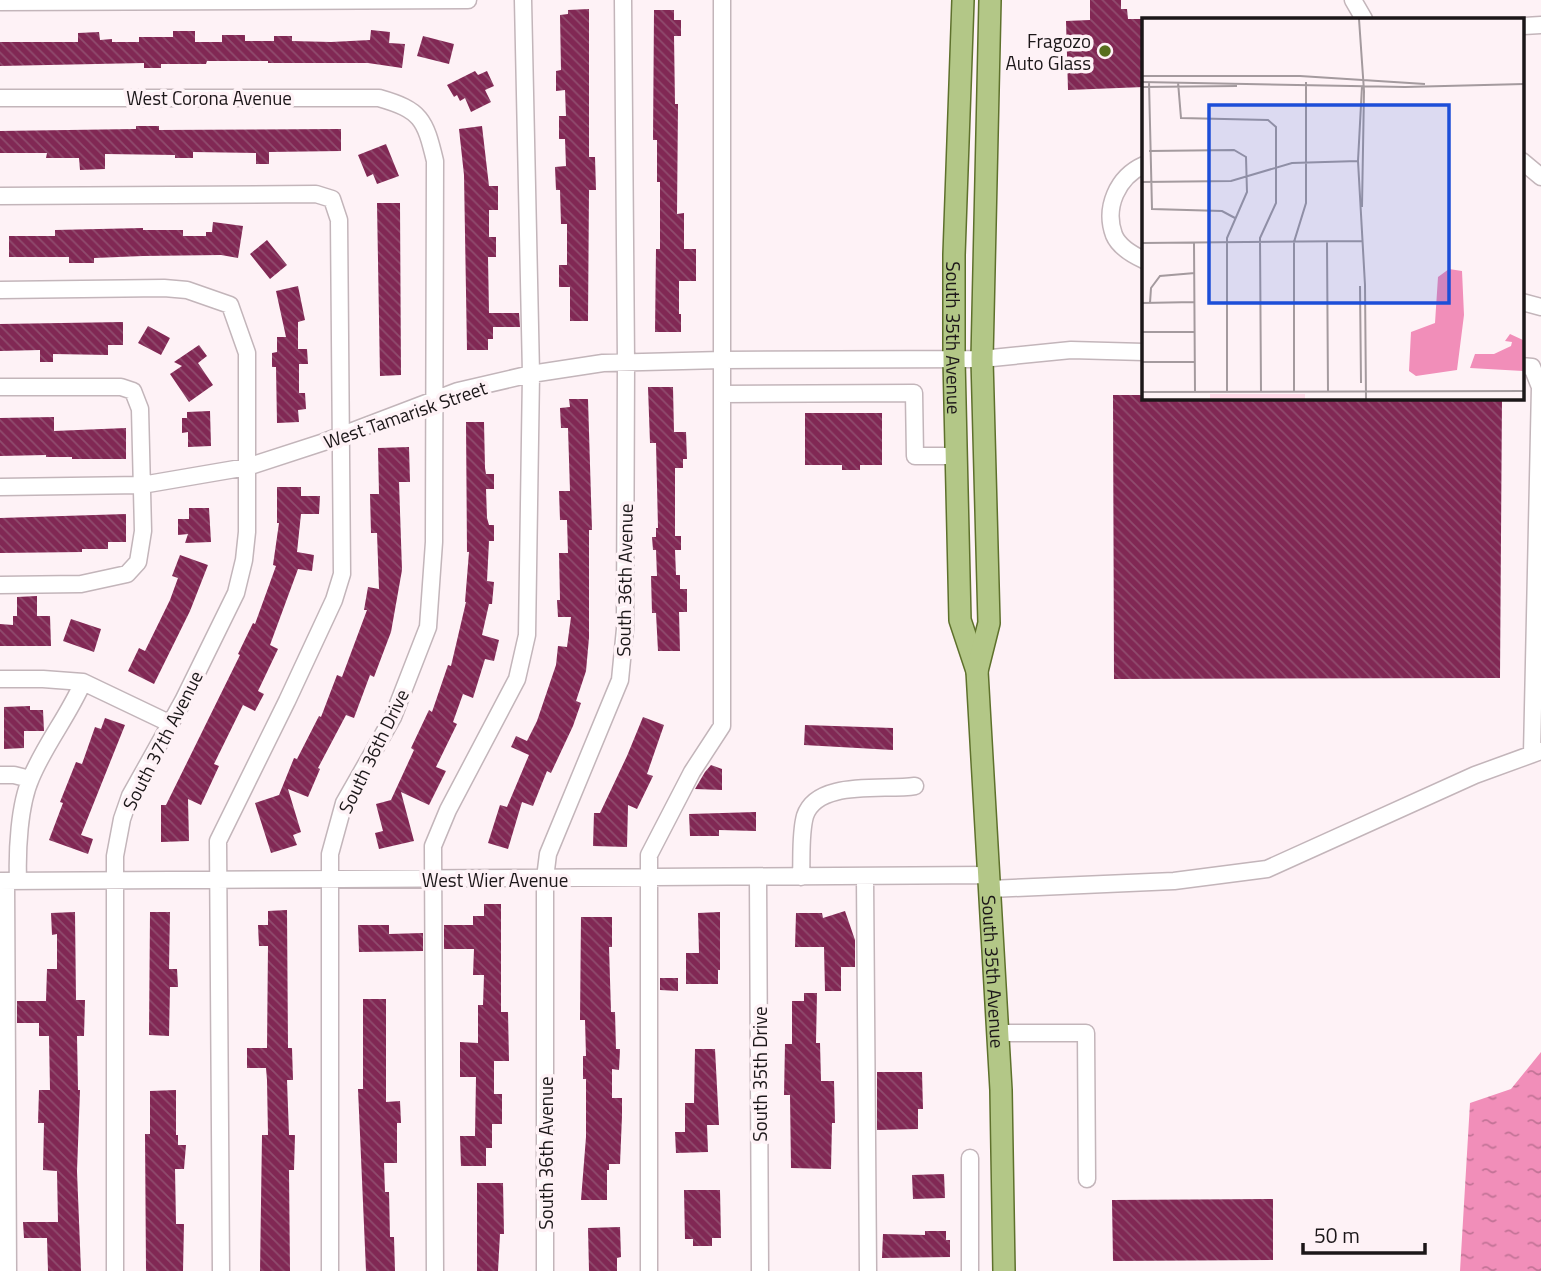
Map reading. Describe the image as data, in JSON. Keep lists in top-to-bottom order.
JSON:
{
  "streets": {
    "main road": ["South 35th Avenue"],
    "street": [
      "West Corona Avenue",
      "West Tamarisk Street",
      "South 36th Avenue",
      "South 37th Avenue",
      "South 36th Drive",
      "West Wier Avenue",
      "South 35th Drive"
    ]
  },
  "crossings": [
    ["West Corona Avenue", "South 36th Drive"],
    ["South 35th Avenue", "West Tamarisk Street"],
    ["South 35th Avenue", "West Wier Avenue"],
    ["West Tamarisk Street", "South 36th Avenue"],
    ["West Tamarisk Street", "South 37th Avenue"],
    ["West Tamarisk Street", "South 36th Drive"],
    ["South 36th Avenue", "West Wier Avenue"],
    ["South 37th Avenue", "West Wier Avenue"],
    ["South 36th Drive", "West Wier Avenue"],
    ["West Wier Avenue", "South 35th Drive"]
  ],
  "places": ["Fragozo Auto Glass"],
  "scale_bar": "50 m"
}
